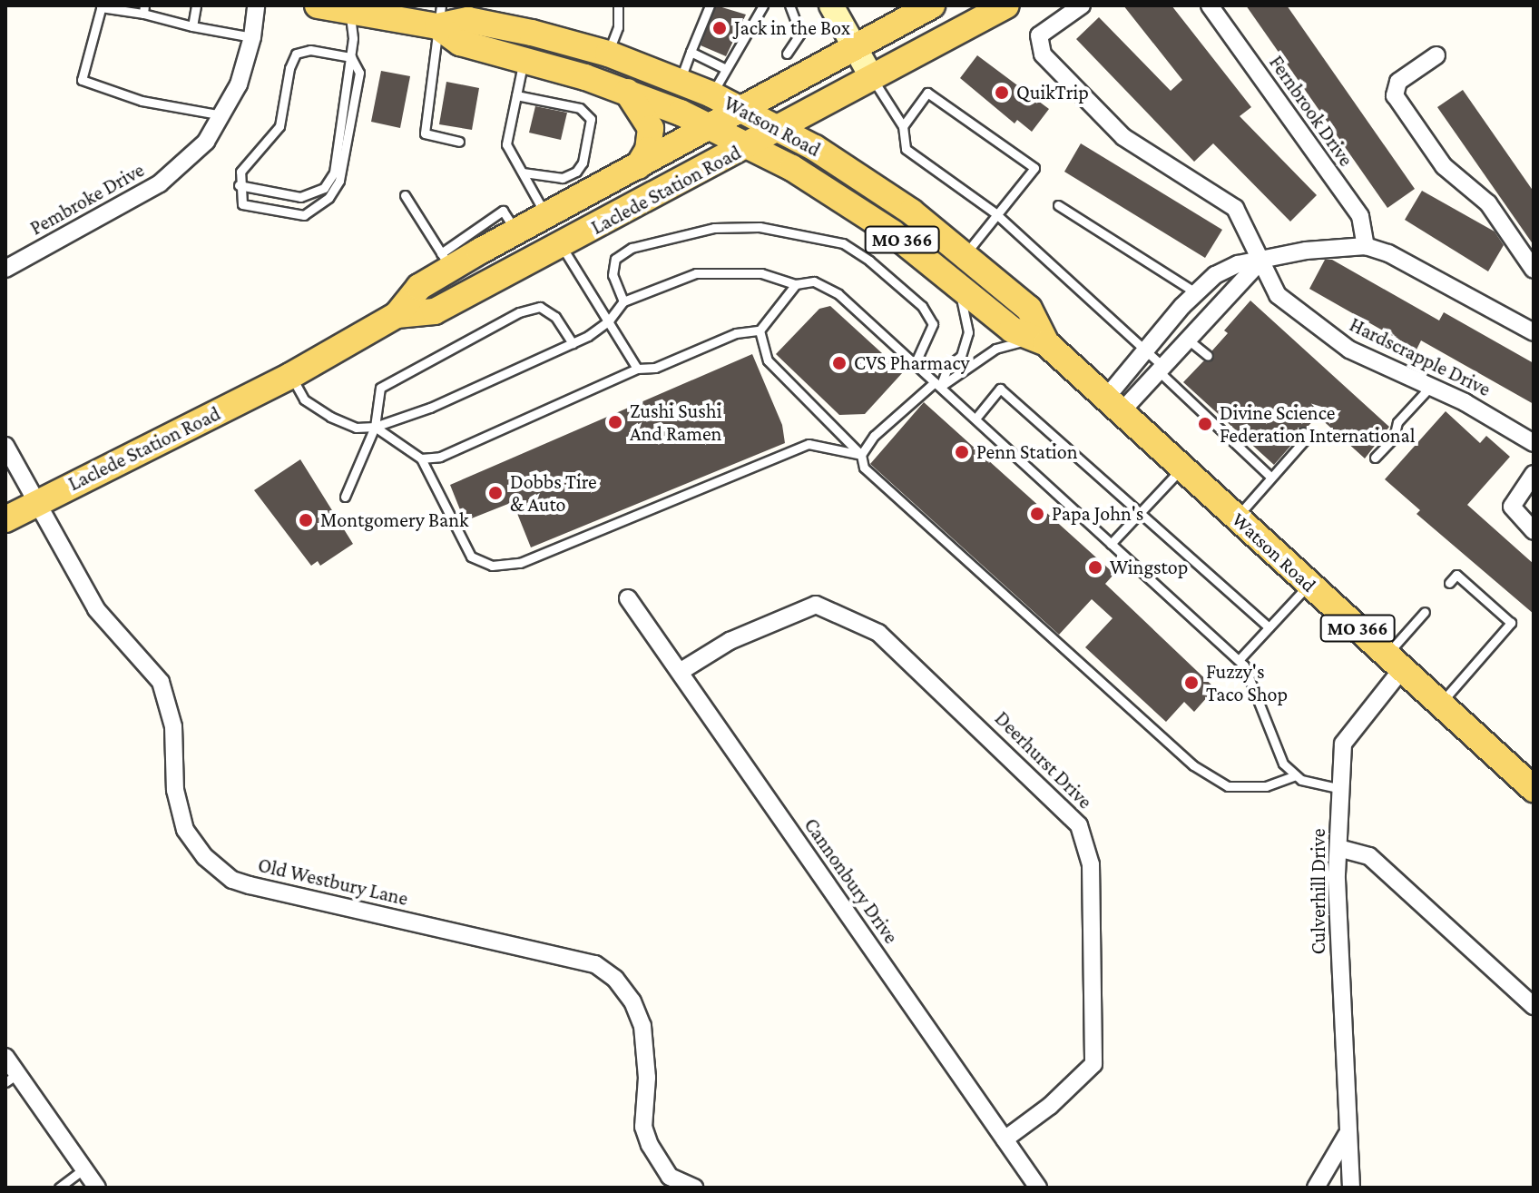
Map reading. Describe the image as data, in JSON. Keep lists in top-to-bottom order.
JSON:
{
  "streets": {
    "main road": ["Watson Road", "Laclede Station Road", "MO 366"],
    "street": [
      "Fernbrook Drive",
      "Pembroke Drive",
      "Hardscrapple Drive",
      "Deerhurst Drive",
      "Cannonbury Drive",
      "Old Westbury Lane",
      "Culverhill Drive"
    ]
  },
  "crossings": [
    ["Watson Road", "Laclede Station Road"],
    ["Watson Road", "Culverhill Drive"],
    ["Laclede Station Road", "Old Westbury Lane"],
    ["Deerhurst Drive", "Cannonbury Drive"]
  ],
  "places": [
    "Jack in the Box",
    "QuikTrip",
    "CVS Pharmacy",
    "Zushi Sushi And Ramen",
    "Divine Science Federation International",
    "Penn Station",
    "Dobbs Tire & Auto",
    "Papa John's",
    "Montgomery Bank",
    "Wingstop",
    "Fuzzy's Taco Shop"
  ]
}
